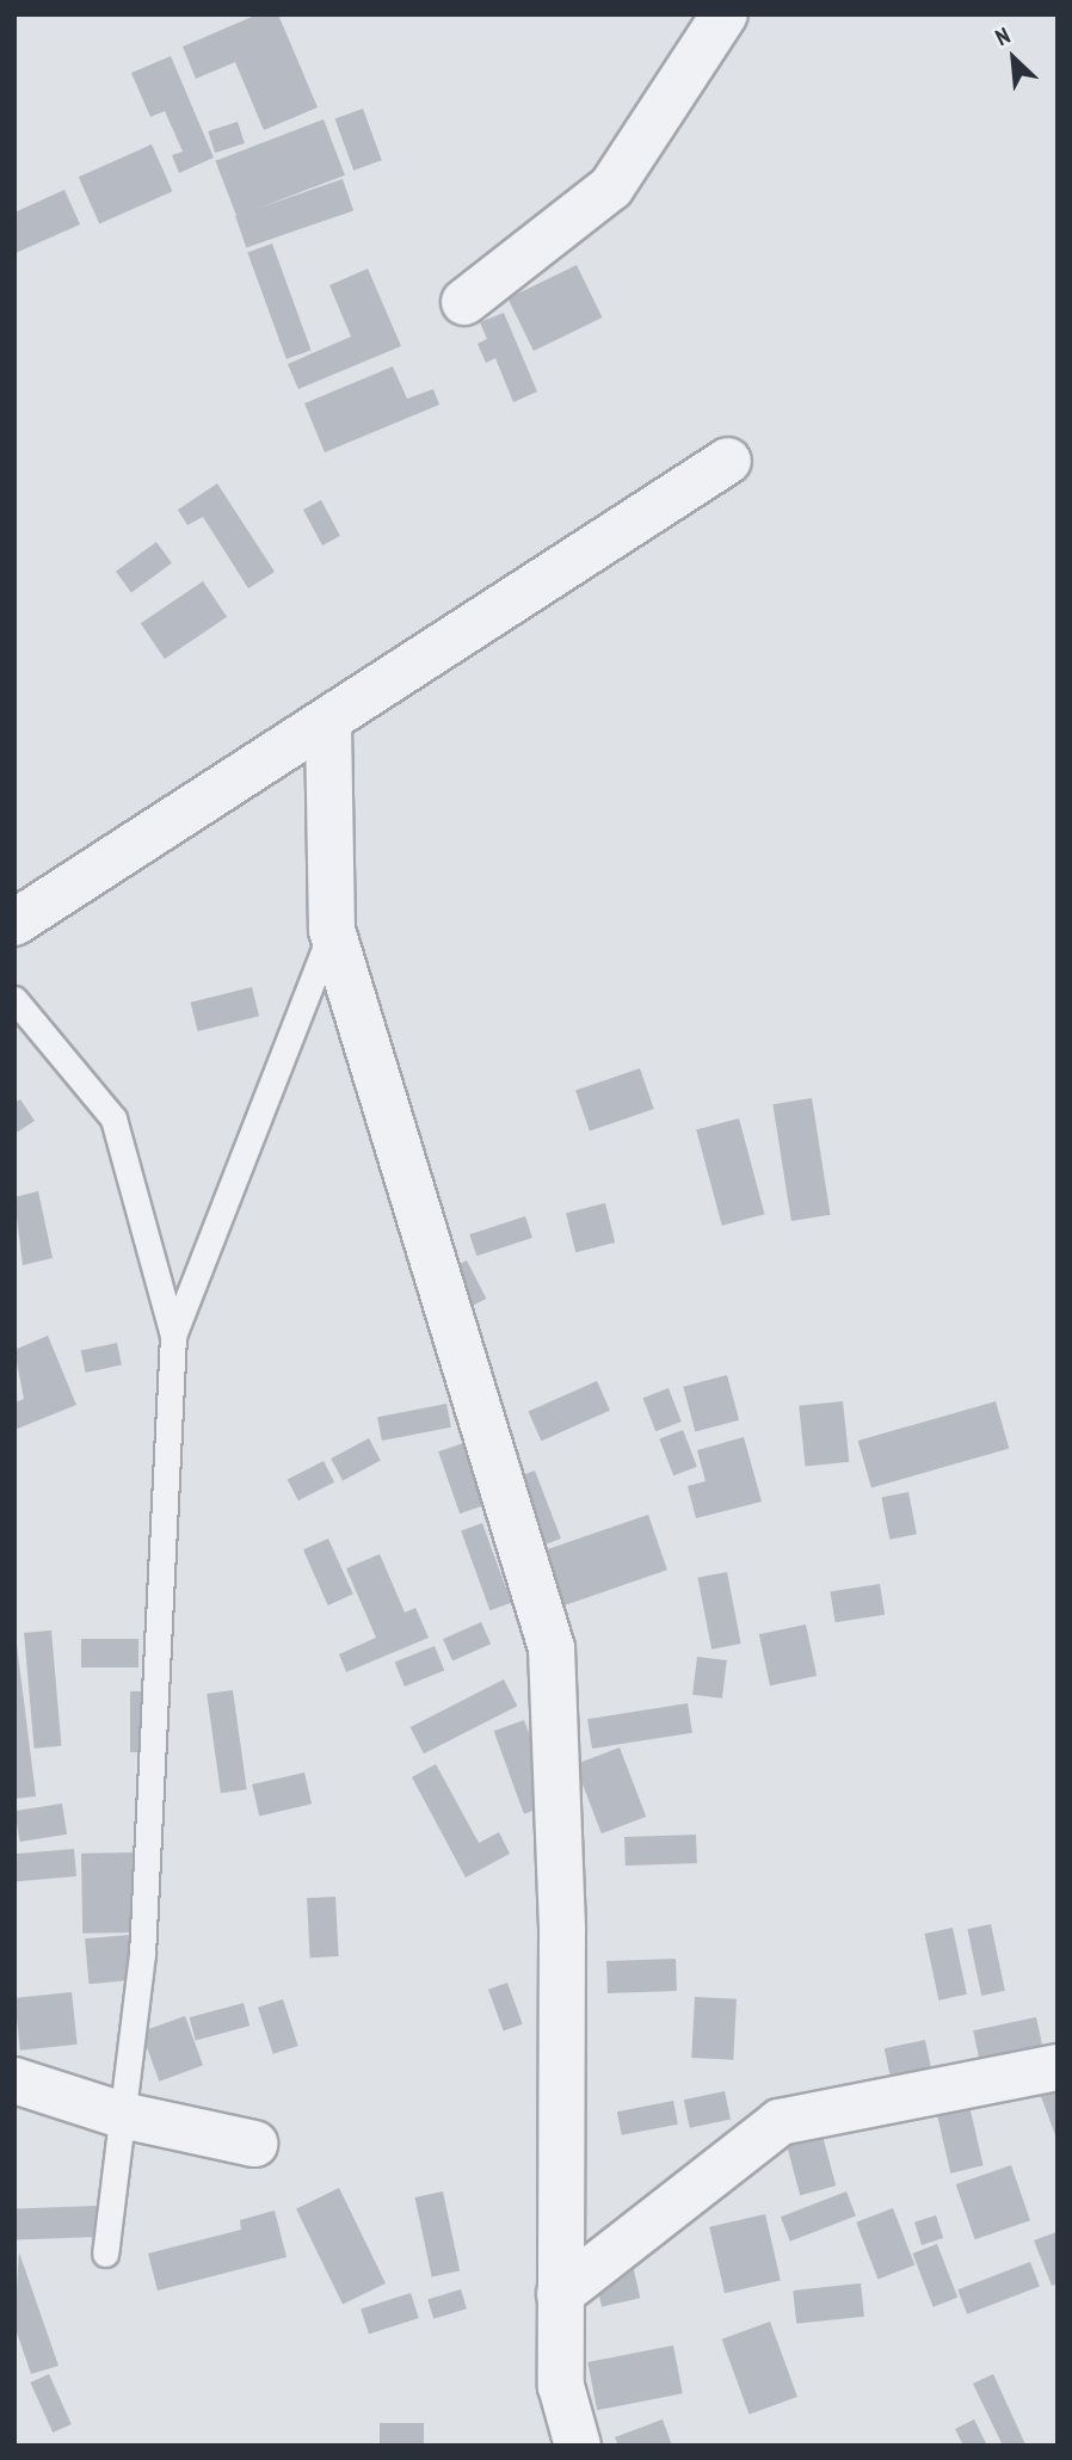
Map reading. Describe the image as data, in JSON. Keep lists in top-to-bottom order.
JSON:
{
  "north": "top left"
}
